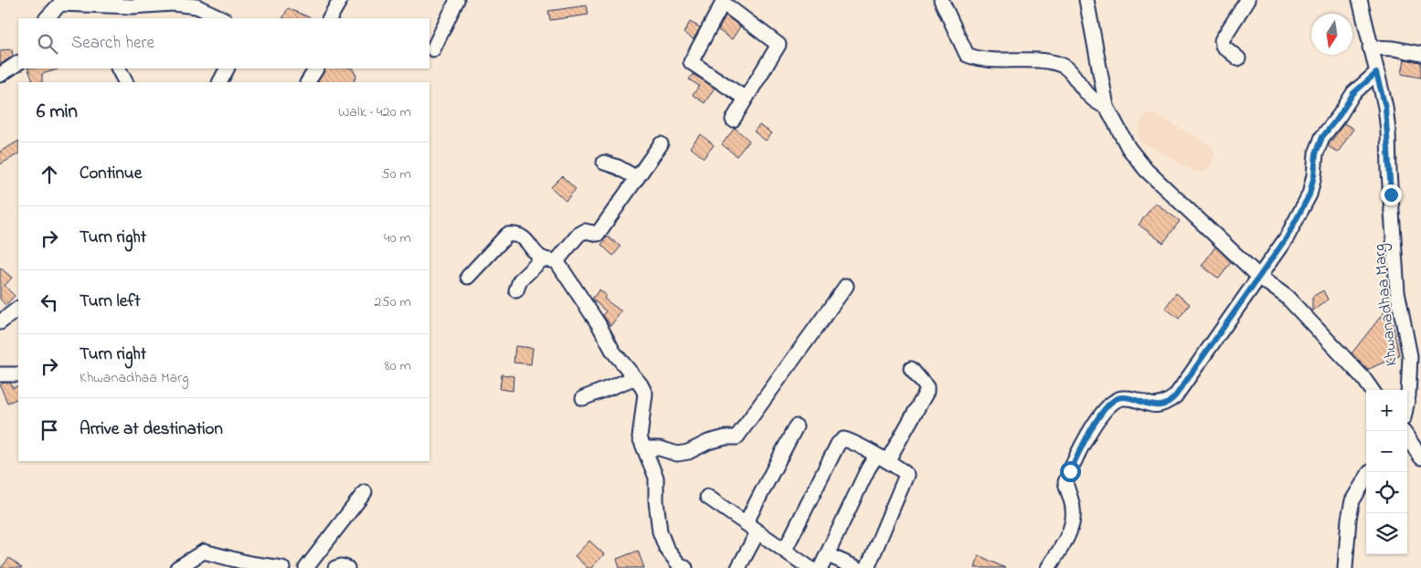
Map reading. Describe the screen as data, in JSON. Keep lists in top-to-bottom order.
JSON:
{
  "streets": {
    "street": ["Khwanadhaa Marg"]
  },
  "north": "bottom",
  "page": {
    "search": "Search here",
    "heading": ["6 min", "Walk · 420 m"],
    "list": [
      ["Continue", "50 m"],
      ["Turn right", "40 m"],
      ["Turn left", "250 m"],
      ["Turn right", "Khwanadhaa Marg", "80 m"],
      "Arrive at destination"
    ],
    "map_buttons": ["+", "−"]
  }
}
